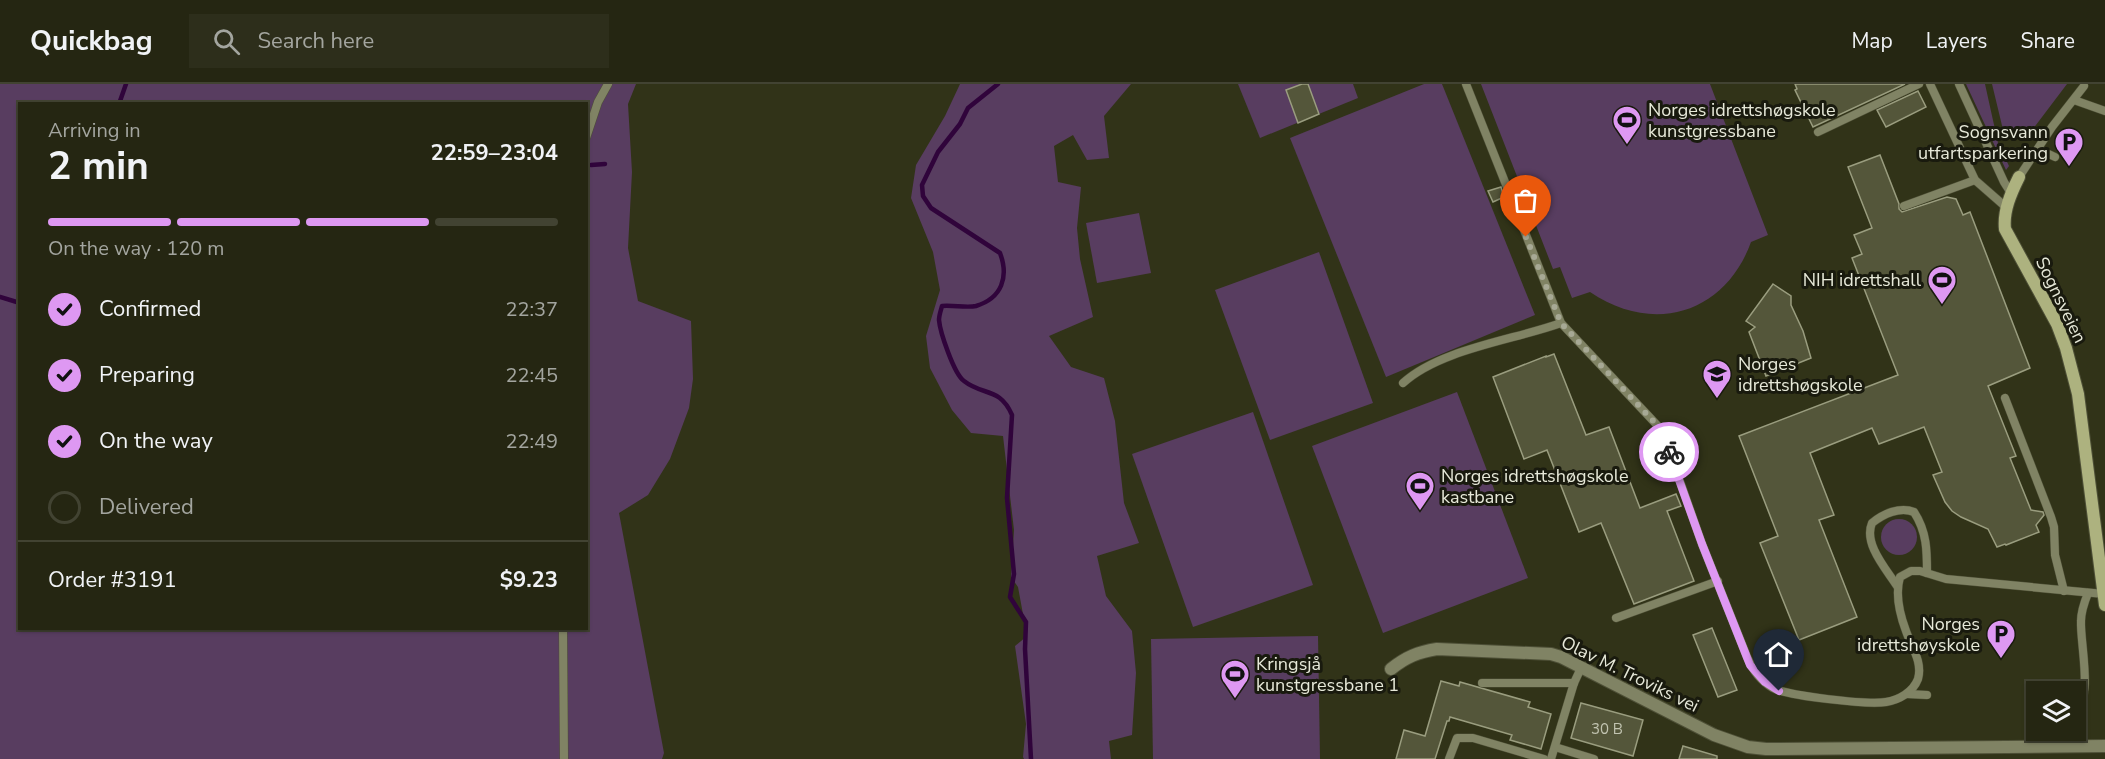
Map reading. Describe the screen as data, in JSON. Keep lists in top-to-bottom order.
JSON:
{
  "streets": {
    "street": ["Sognsveien", "Olav M. Troviks vei"]
  },
  "places": {
    "sports": [
      "Norges idrettshøgskole kunstgressbane",
      "NIH idrettshall",
      "Norges idrettshøgskole kastbane",
      "Kringsjå kunstgressbane 1"
    ],
    "parking": ["Sognsvann utfartsparkering", "Norges idrettshøyskole"],
    "school or university": ["Norges idrettshøgskole"]
  },
  "house_numbers": ["30 B"],
  "page": {
    "header": "Quickbag",
    "search": "Search here",
    "nav": ["Map", "Layers", "Share"],
    "heading": ["2 min", "Arriving in", "22:59–23:04"],
    "panel": ["Order #3191", "$9.23"],
    "bar": "On the way · 120 m",
    "list": [
      ["Confirmed", "22:37"],
      ["Preparing", "22:45"],
      ["On the way", "22:49"],
      "Delivered"
    ]
  }
}
